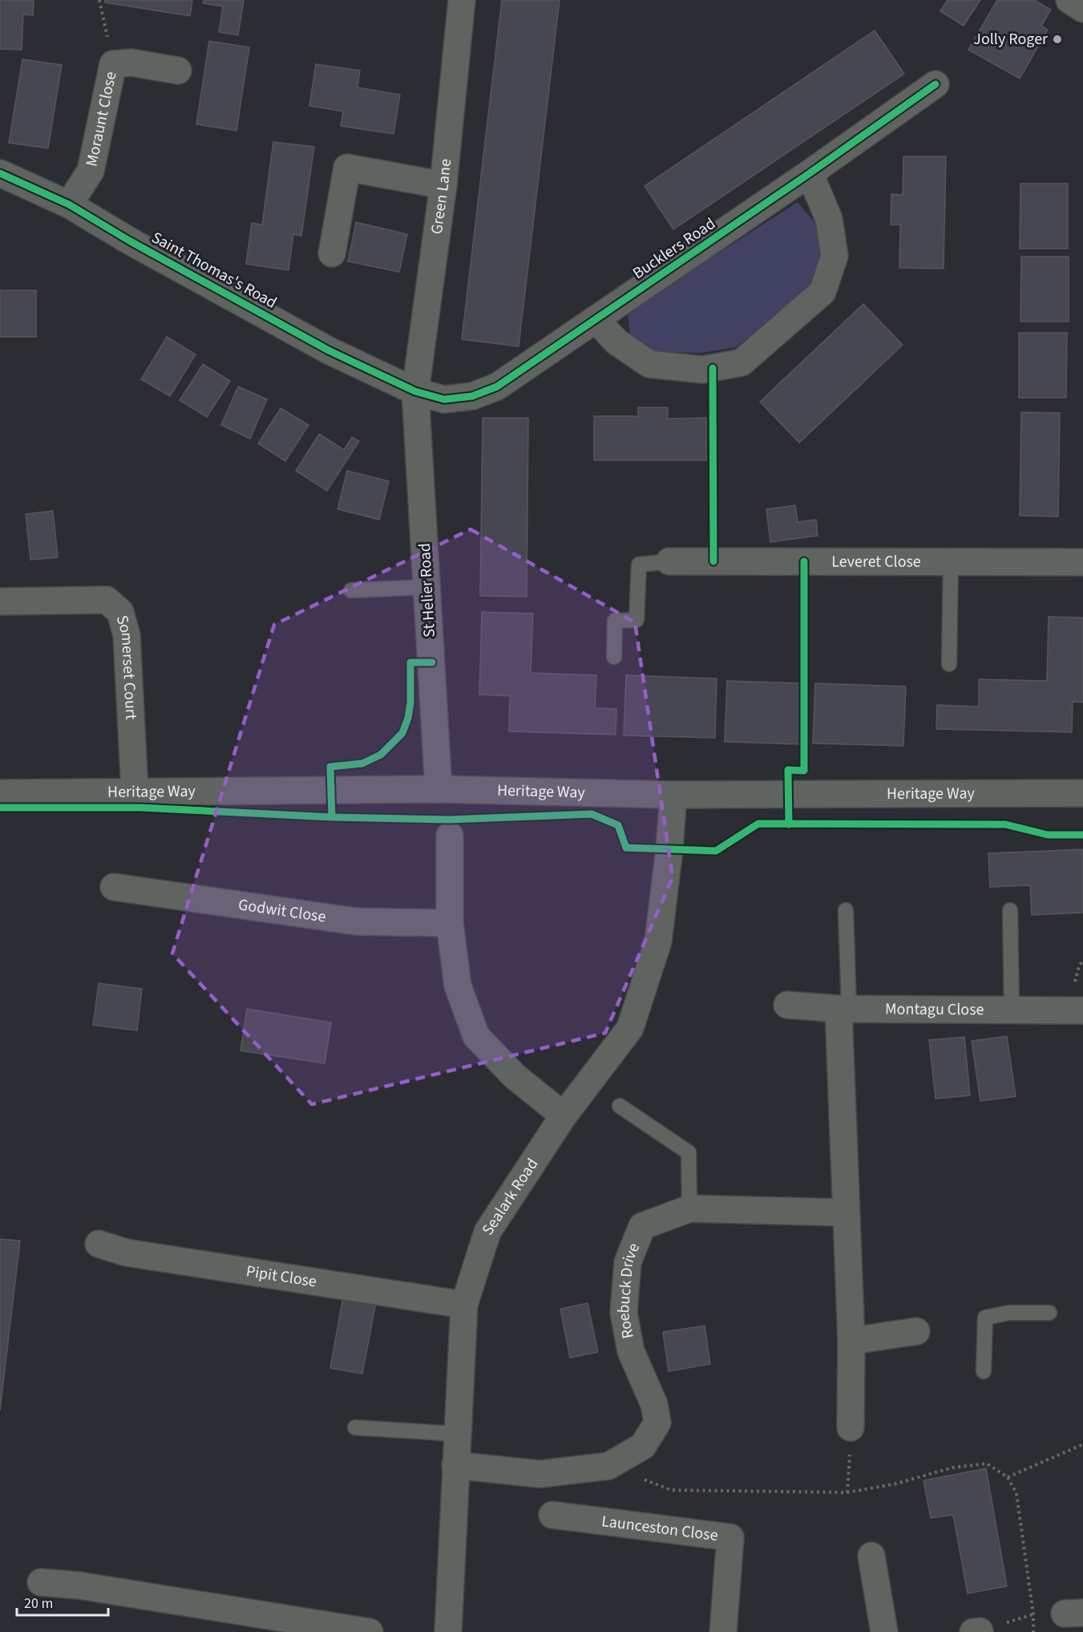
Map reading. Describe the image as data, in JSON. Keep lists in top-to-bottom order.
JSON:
{
  "streets": {
    "street": [
      "Moraunt Close",
      "Green Lane",
      "Bucklers Road",
      "Saint Thomas's Road",
      "Leveret Close",
      "St Helier Road",
      "Somerset Court",
      "Heritage Way",
      "Godwit Close",
      "Montagu Close",
      "Sealark Road",
      "Pipit Close",
      "Roebuck Drive",
      "Launceston Close"
    ]
  },
  "crossings": [
    ["Moraunt Close", "Saint Thomas's Road"],
    ["Green Lane", "Bucklers Road"],
    ["Green Lane", "Saint Thomas's Road"],
    ["Green Lane", "St Helier Road"],
    ["Bucklers Road", "Saint Thomas's Road"],
    ["Bucklers Road", "St Helier Road"],
    ["Saint Thomas's Road", "St Helier Road"],
    ["St Helier Road", "Heritage Way"],
    ["Somerset Court", "Heritage Way"],
    ["Heritage Way", "Sealark Road"],
    ["Sealark Road", "Pipit Close"],
    ["Sealark Road", "Roebuck Drive"]
  ],
  "places": ["Jolly Roger"],
  "scale_bar": "20 m"
}
